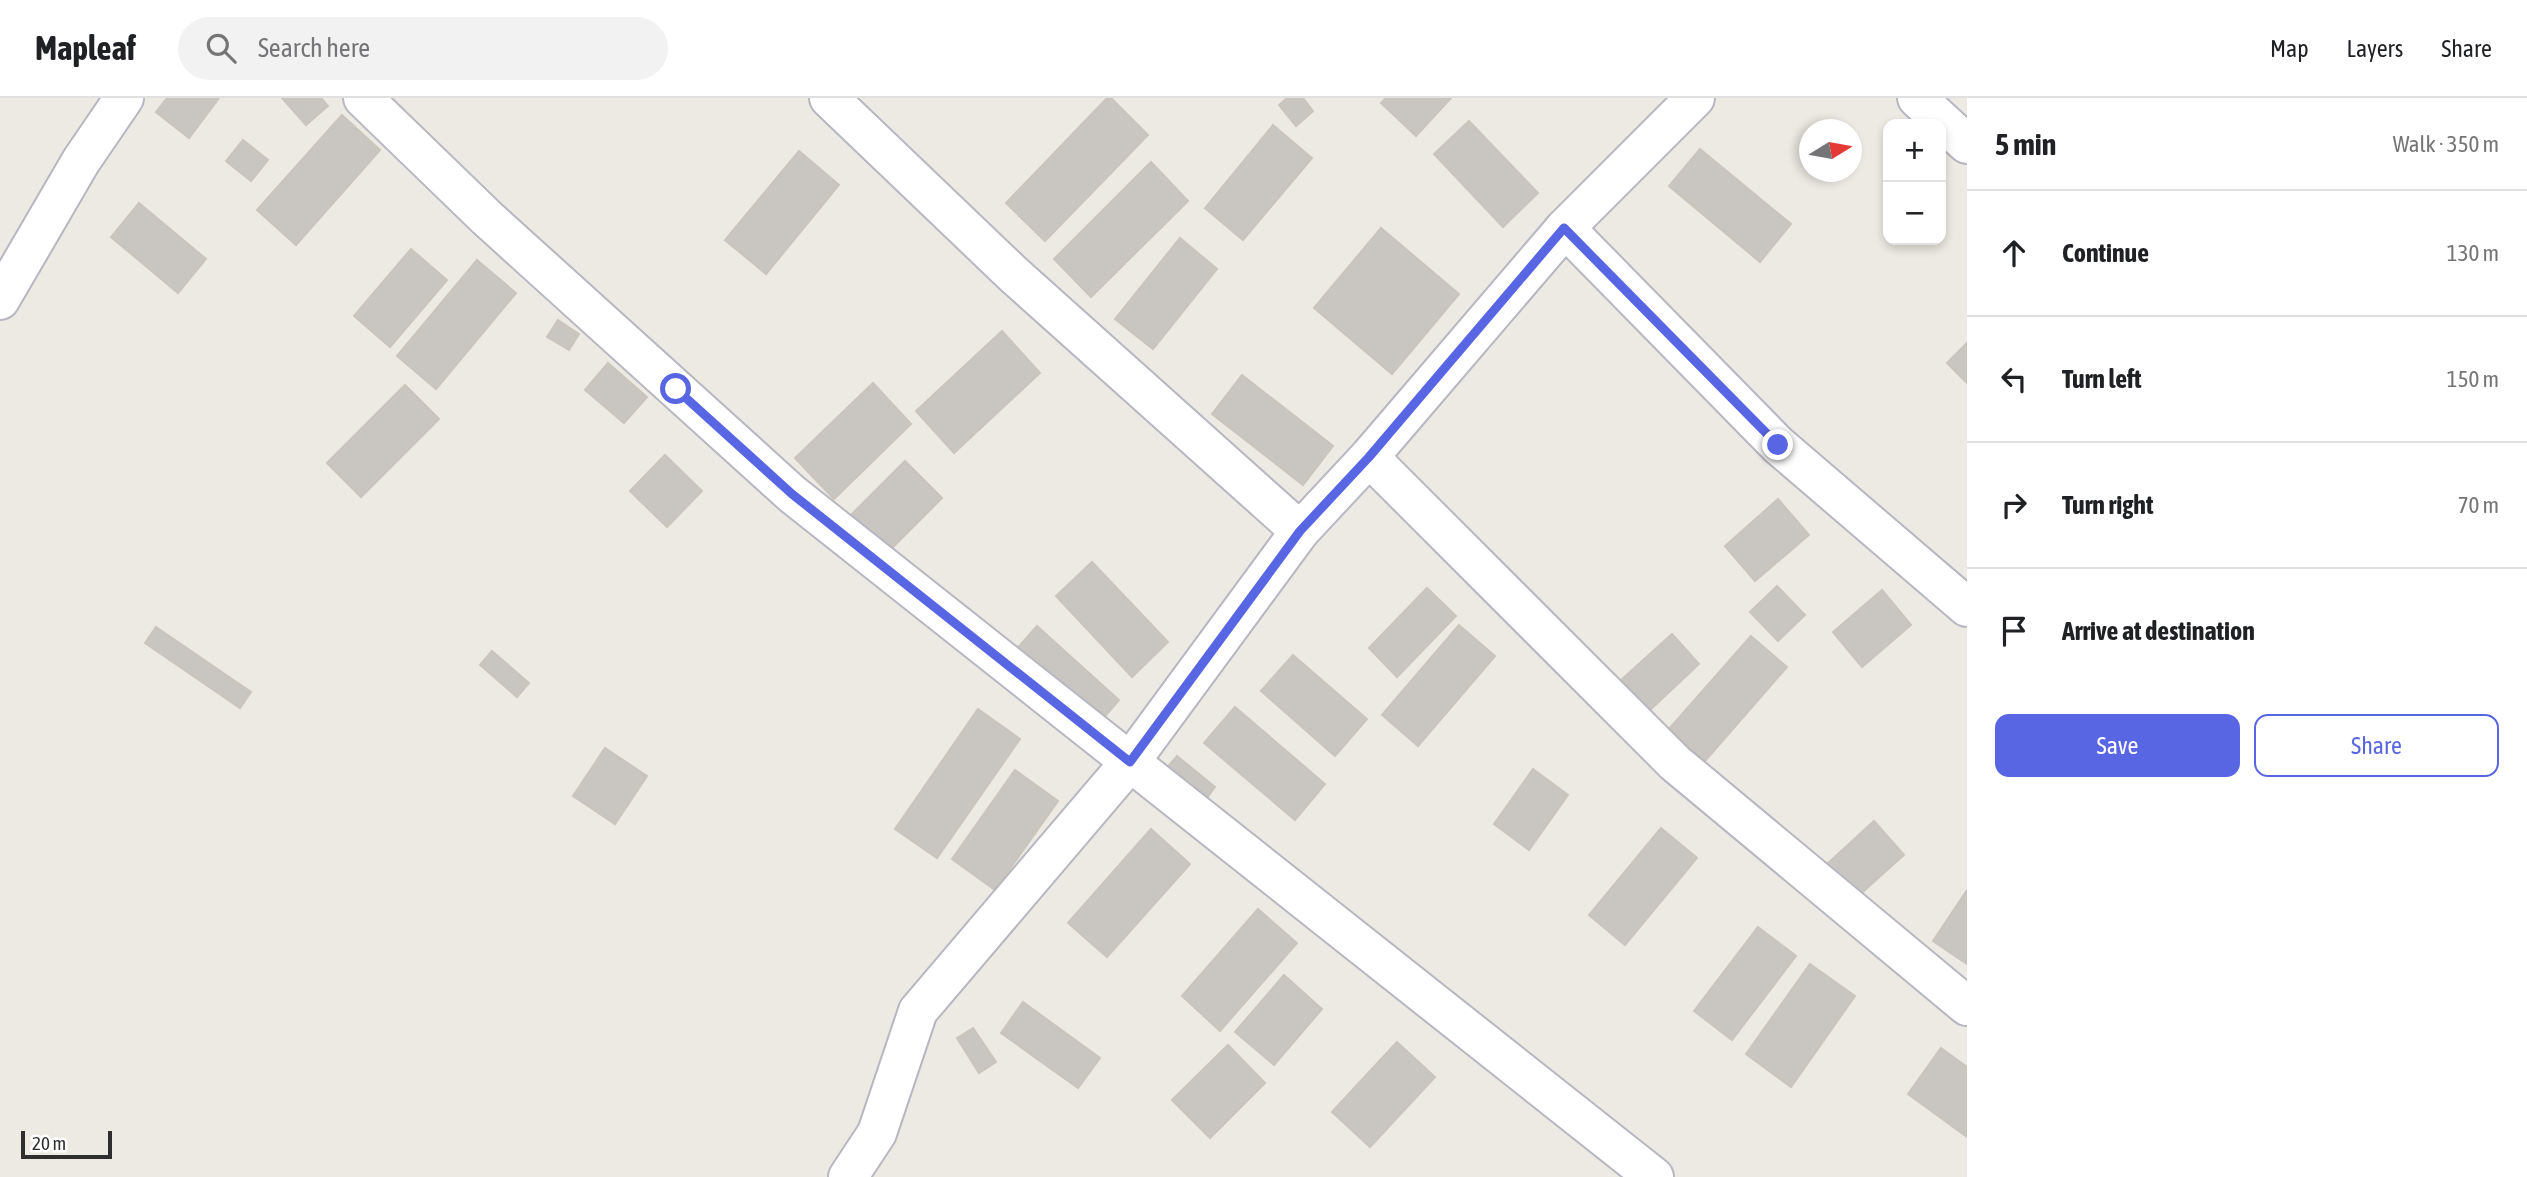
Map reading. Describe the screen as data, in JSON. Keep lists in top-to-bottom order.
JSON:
{
  "scale_bar": "20 m",
  "north": "right",
  "page": {
    "header": "Mapleaf",
    "search": "Search here",
    "nav": ["Map", "Layers", "Share"],
    "heading": ["5 min", "Walk · 350 m"],
    "map_buttons": ["+", "−"],
    "list": [
      ["Continue", "130 m"],
      ["Turn left", "150 m"],
      ["Turn right", "70 m"],
      "Arrive at destination"
    ],
    "buttons": ["Save", "Share"],
    "scale": "20 m"
  }
}
